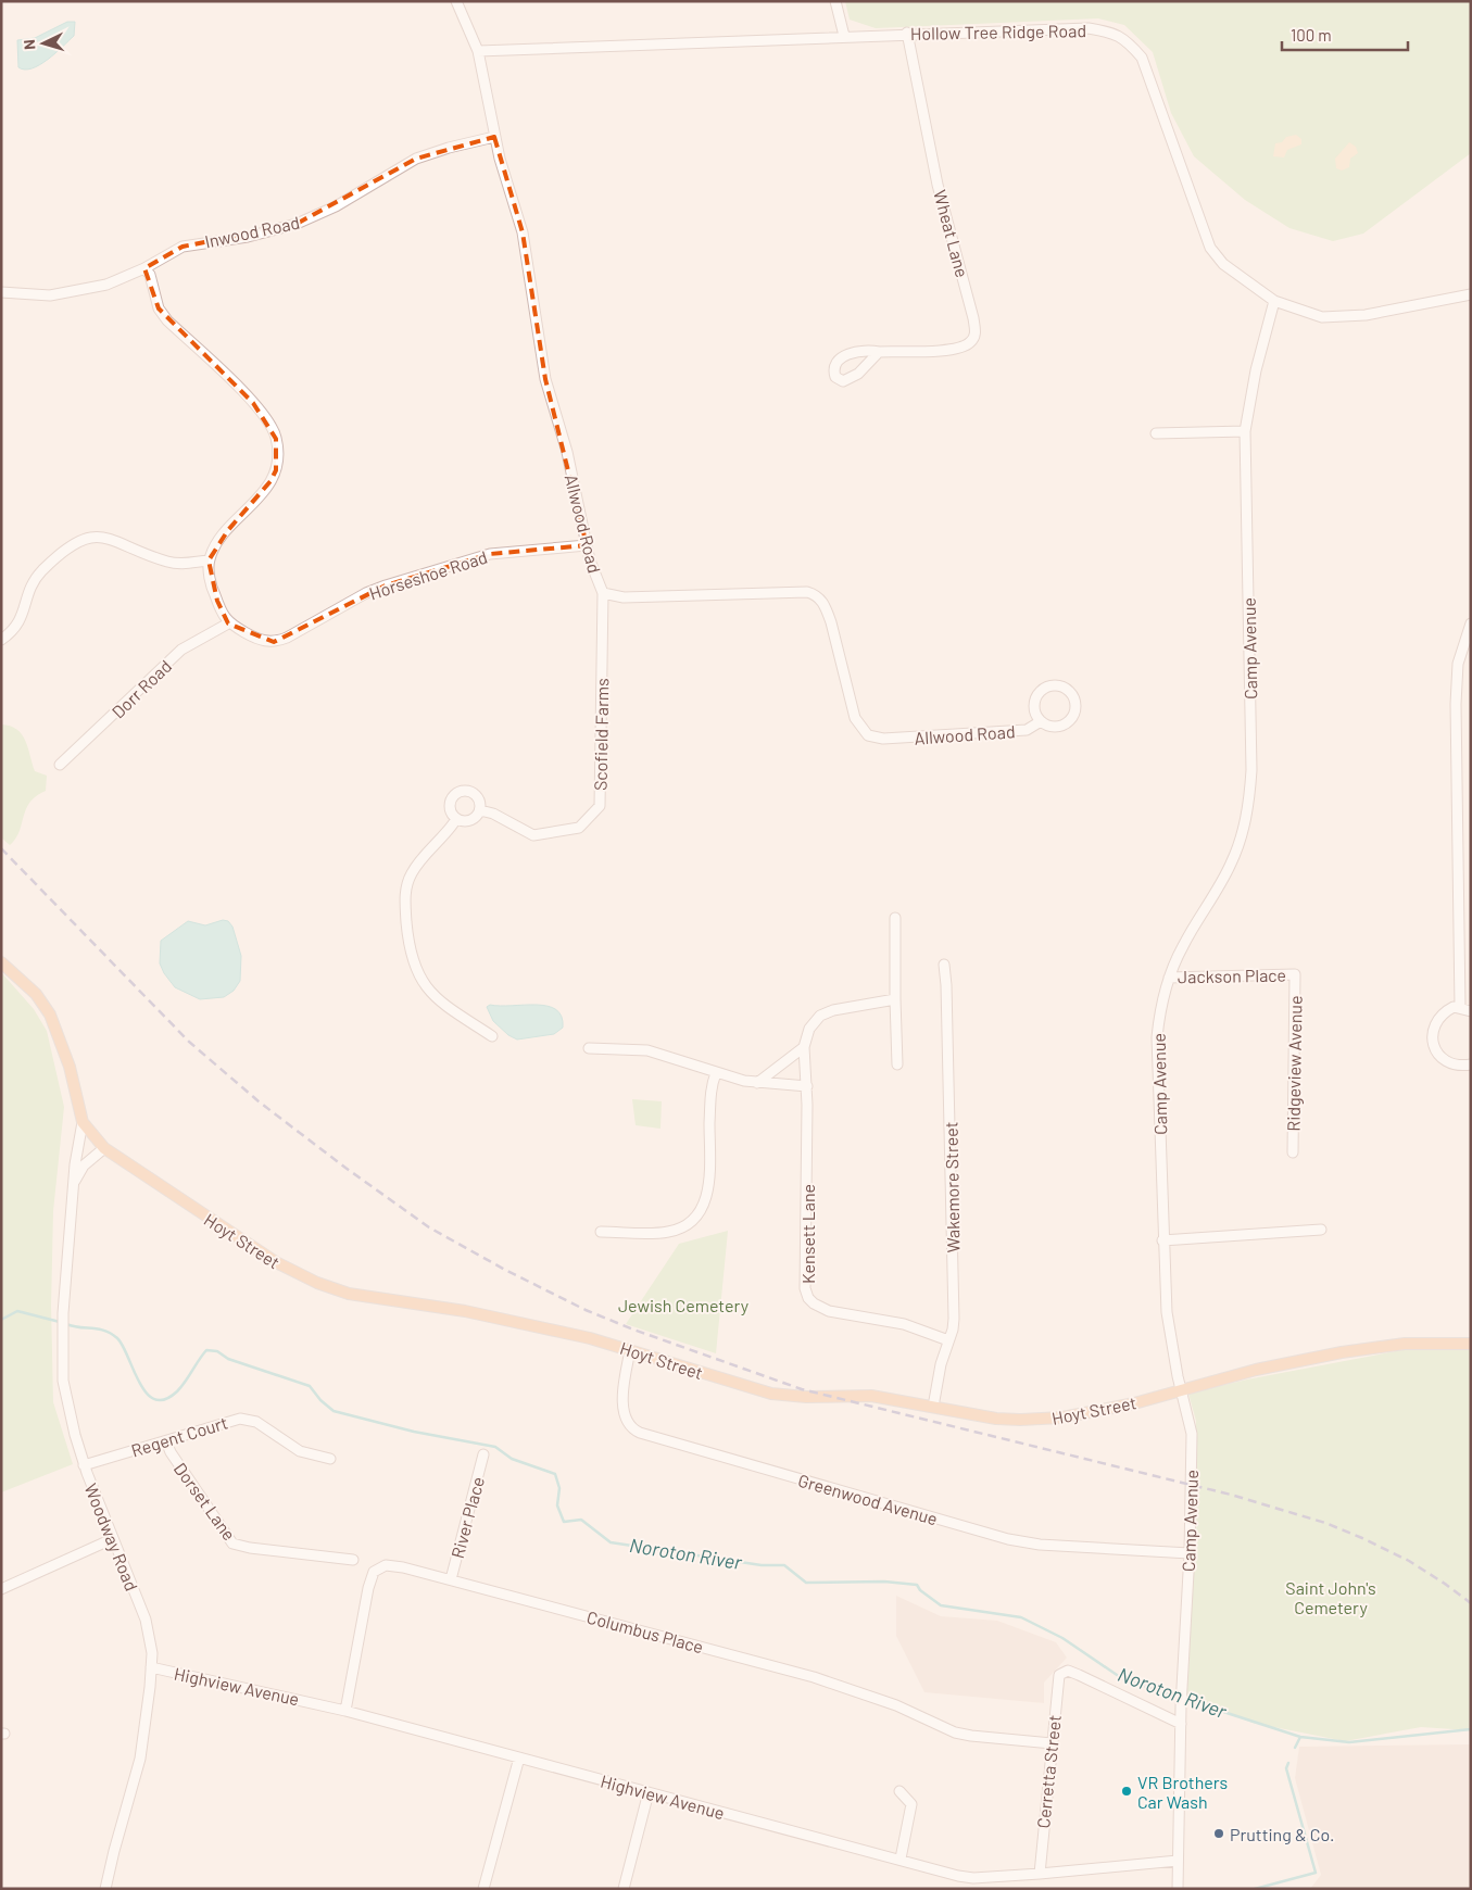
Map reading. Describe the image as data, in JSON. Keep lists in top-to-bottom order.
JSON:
{
  "streets": {
    "main road": ["Hoyt Street"],
    "street": [
      "Hollow Tree Ridge Road",
      "Inwood Road",
      "Wheat Lane",
      "Allwood Road",
      "Horseshoe Road",
      "Camp Avenue",
      "Dorr Road",
      "Scofield Farms",
      "Jackson Place",
      "Ridgeview Avenue",
      "Wakemore Street",
      "Kensett Lane",
      "Regent Court",
      "Greenwood Avenue",
      "Dorset Lane",
      "River Place",
      "Woodway Road",
      "Columbus Place",
      "Highview Avenue",
      "Cerretta Street"
    ]
  },
  "crossings": [
    ["Hollow Tree Ridge Road", "Wheat Lane"],
    ["Hollow Tree Ridge Road", "Allwood Road"],
    ["Hollow Tree Ridge Road", "Camp Avenue"],
    ["Inwood Road", "Allwood Road"],
    ["Allwood Road", "Horseshoe Road"],
    ["Allwood Road", "Scofield Farms"],
    ["Horseshoe Road", "Dorr Road"],
    ["Camp Avenue", "Jackson Place"],
    ["Camp Avenue", "Hoyt Street"],
    ["Camp Avenue", "Greenwood Avenue"],
    ["Camp Avenue", "Highview Avenue"],
    ["Camp Avenue", "Cerretta Street"],
    ["Jackson Place", "Ridgeview Avenue"],
    ["Wakemore Street", "Kensett Lane"],
    ["Wakemore Street", "Hoyt Street"],
    ["Hoyt Street", "Greenwood Avenue"],
    ["Hoyt Street", "Woodway Road"],
    ["Regent Court", "Dorset Lane"],
    ["Regent Court", "Woodway Road"],
    ["River Place", "Columbus Place"],
    ["Woodway Road", "Highview Avenue"],
    ["Columbus Place", "Highview Avenue"],
    ["Columbus Place", "Cerretta Street"],
    ["Highview Avenue", "Cerretta Street"]
  ],
  "water": ["Noroton River"],
  "parks": ["Jewish Cemetery", "Saint John's Cemetery"],
  "places": ["VR Brothers Car Wash", "Prutting & Co."],
  "scale_bar": "100 m",
  "north": "left"
}
